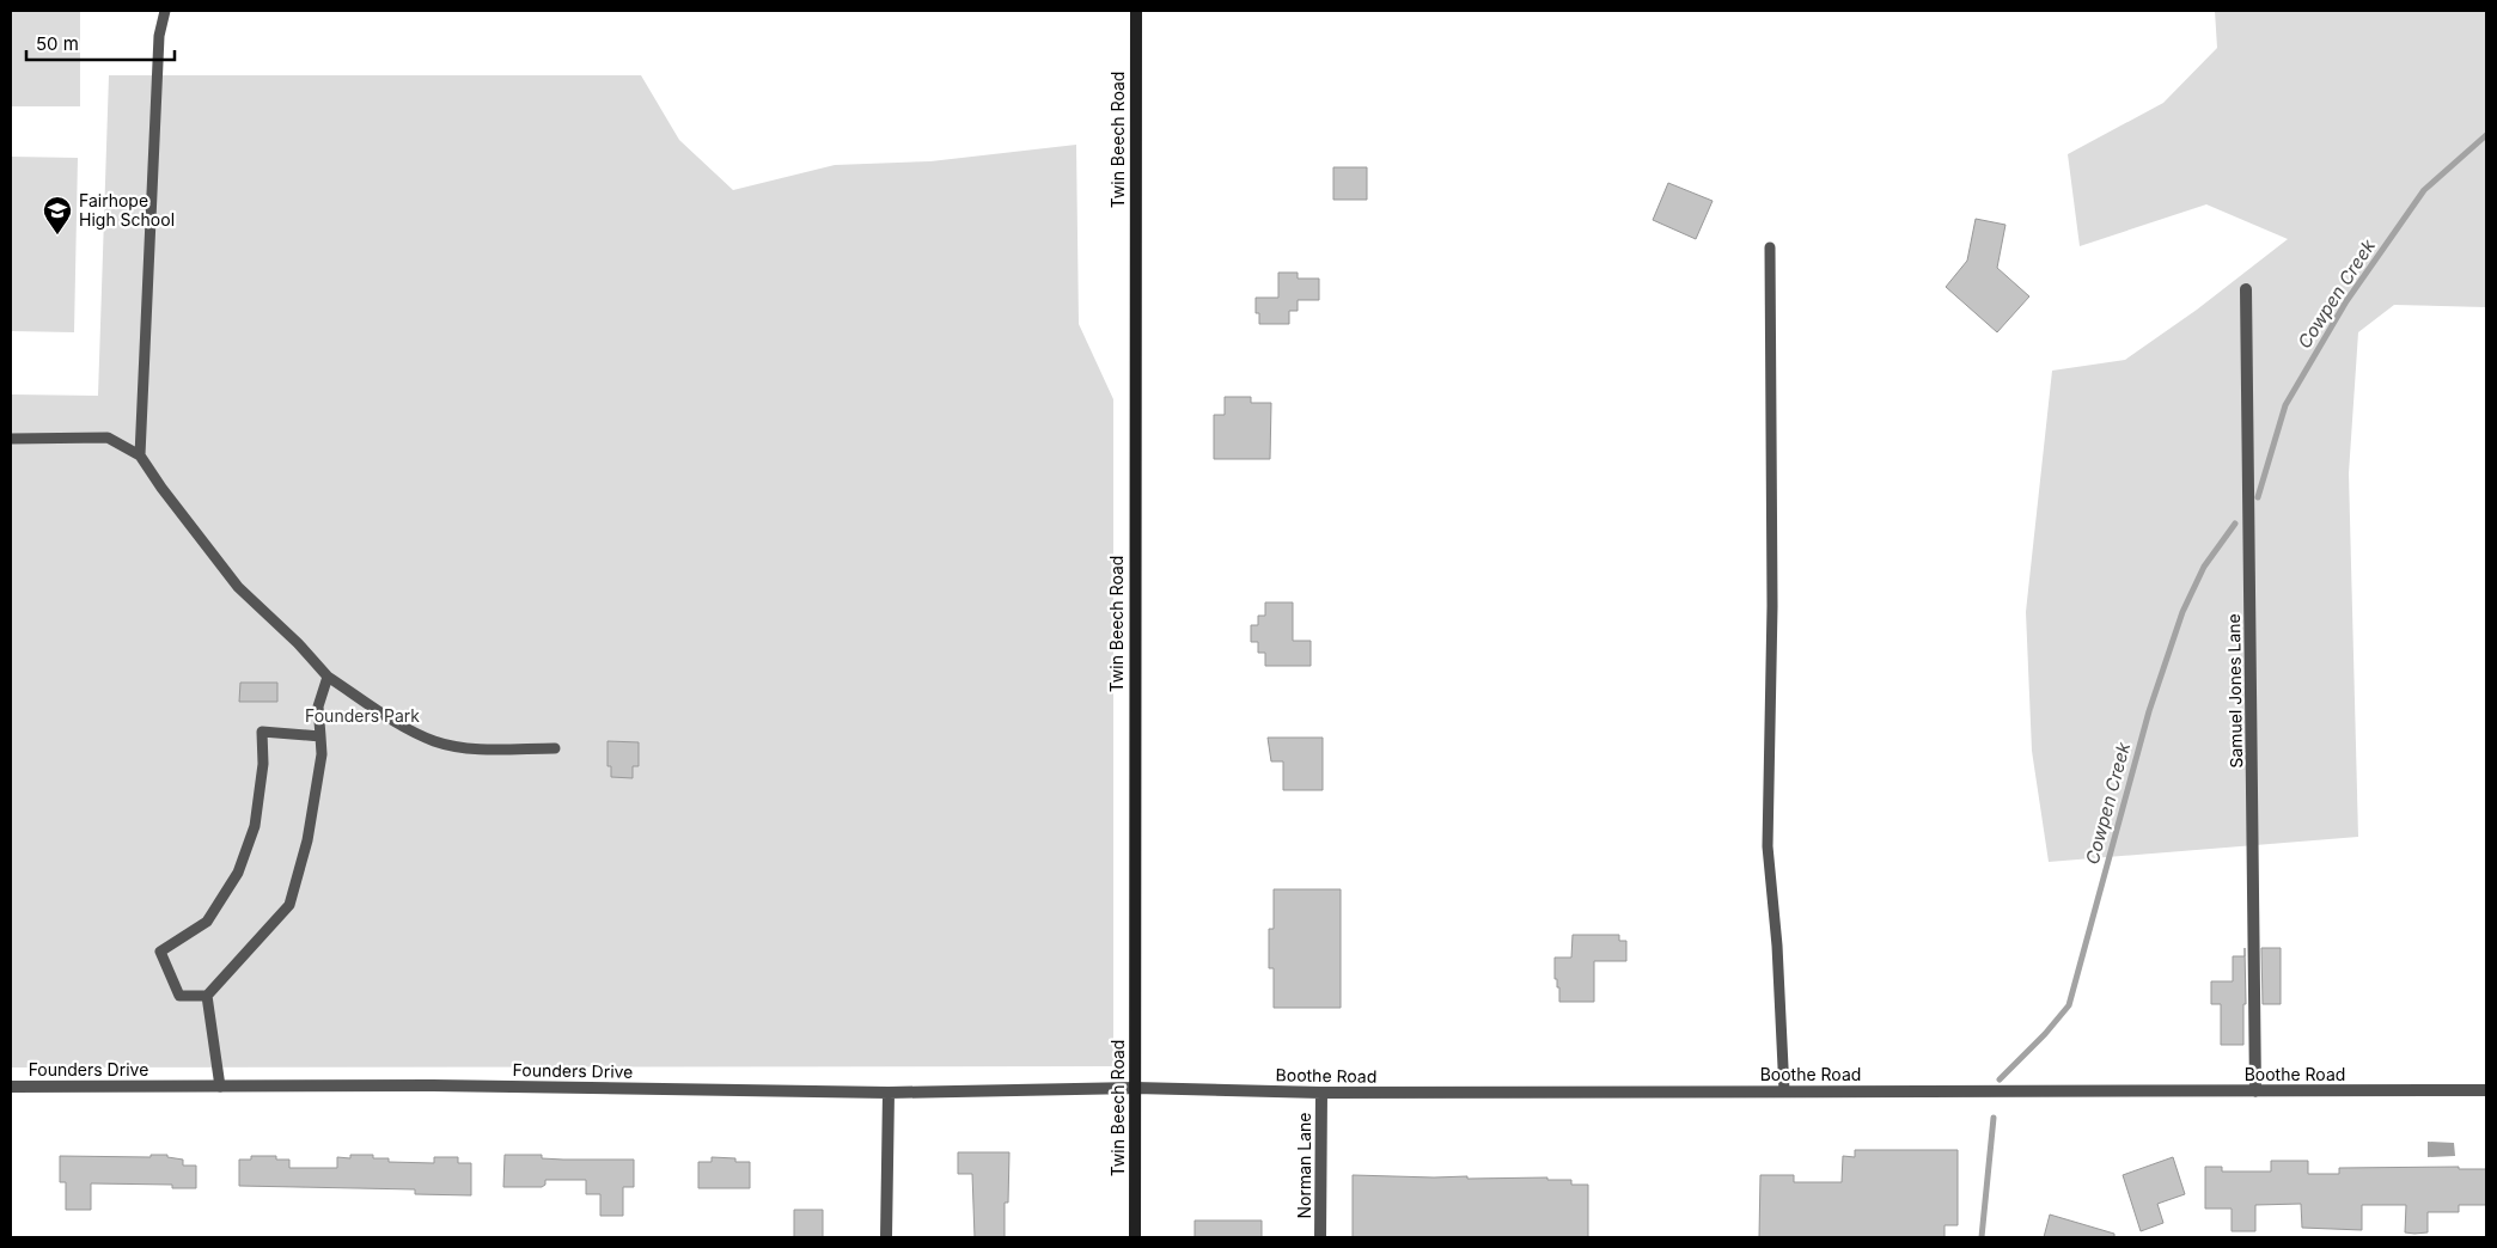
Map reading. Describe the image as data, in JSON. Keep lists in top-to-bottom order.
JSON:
{
  "streets": {
    "street": [
      "Twin Beech Road",
      "Samuel Jones Lane",
      "Founders Drive",
      "Boothe Road",
      "Norman Lane"
    ]
  },
  "crossings": [
    ["Twin Beech Road", "Founders Drive"],
    ["Twin Beech Road", "Boothe Road"],
    ["Samuel Jones Lane", "Boothe Road"],
    ["Founders Drive", "Boothe Road"],
    ["Boothe Road", "Norman Lane"]
  ],
  "water": ["Cowpen Creek"],
  "parks": ["Founders Park"],
  "places": {
    "school or university": ["Fairhope High School"]
  },
  "scale_bar": "50 m"
}
